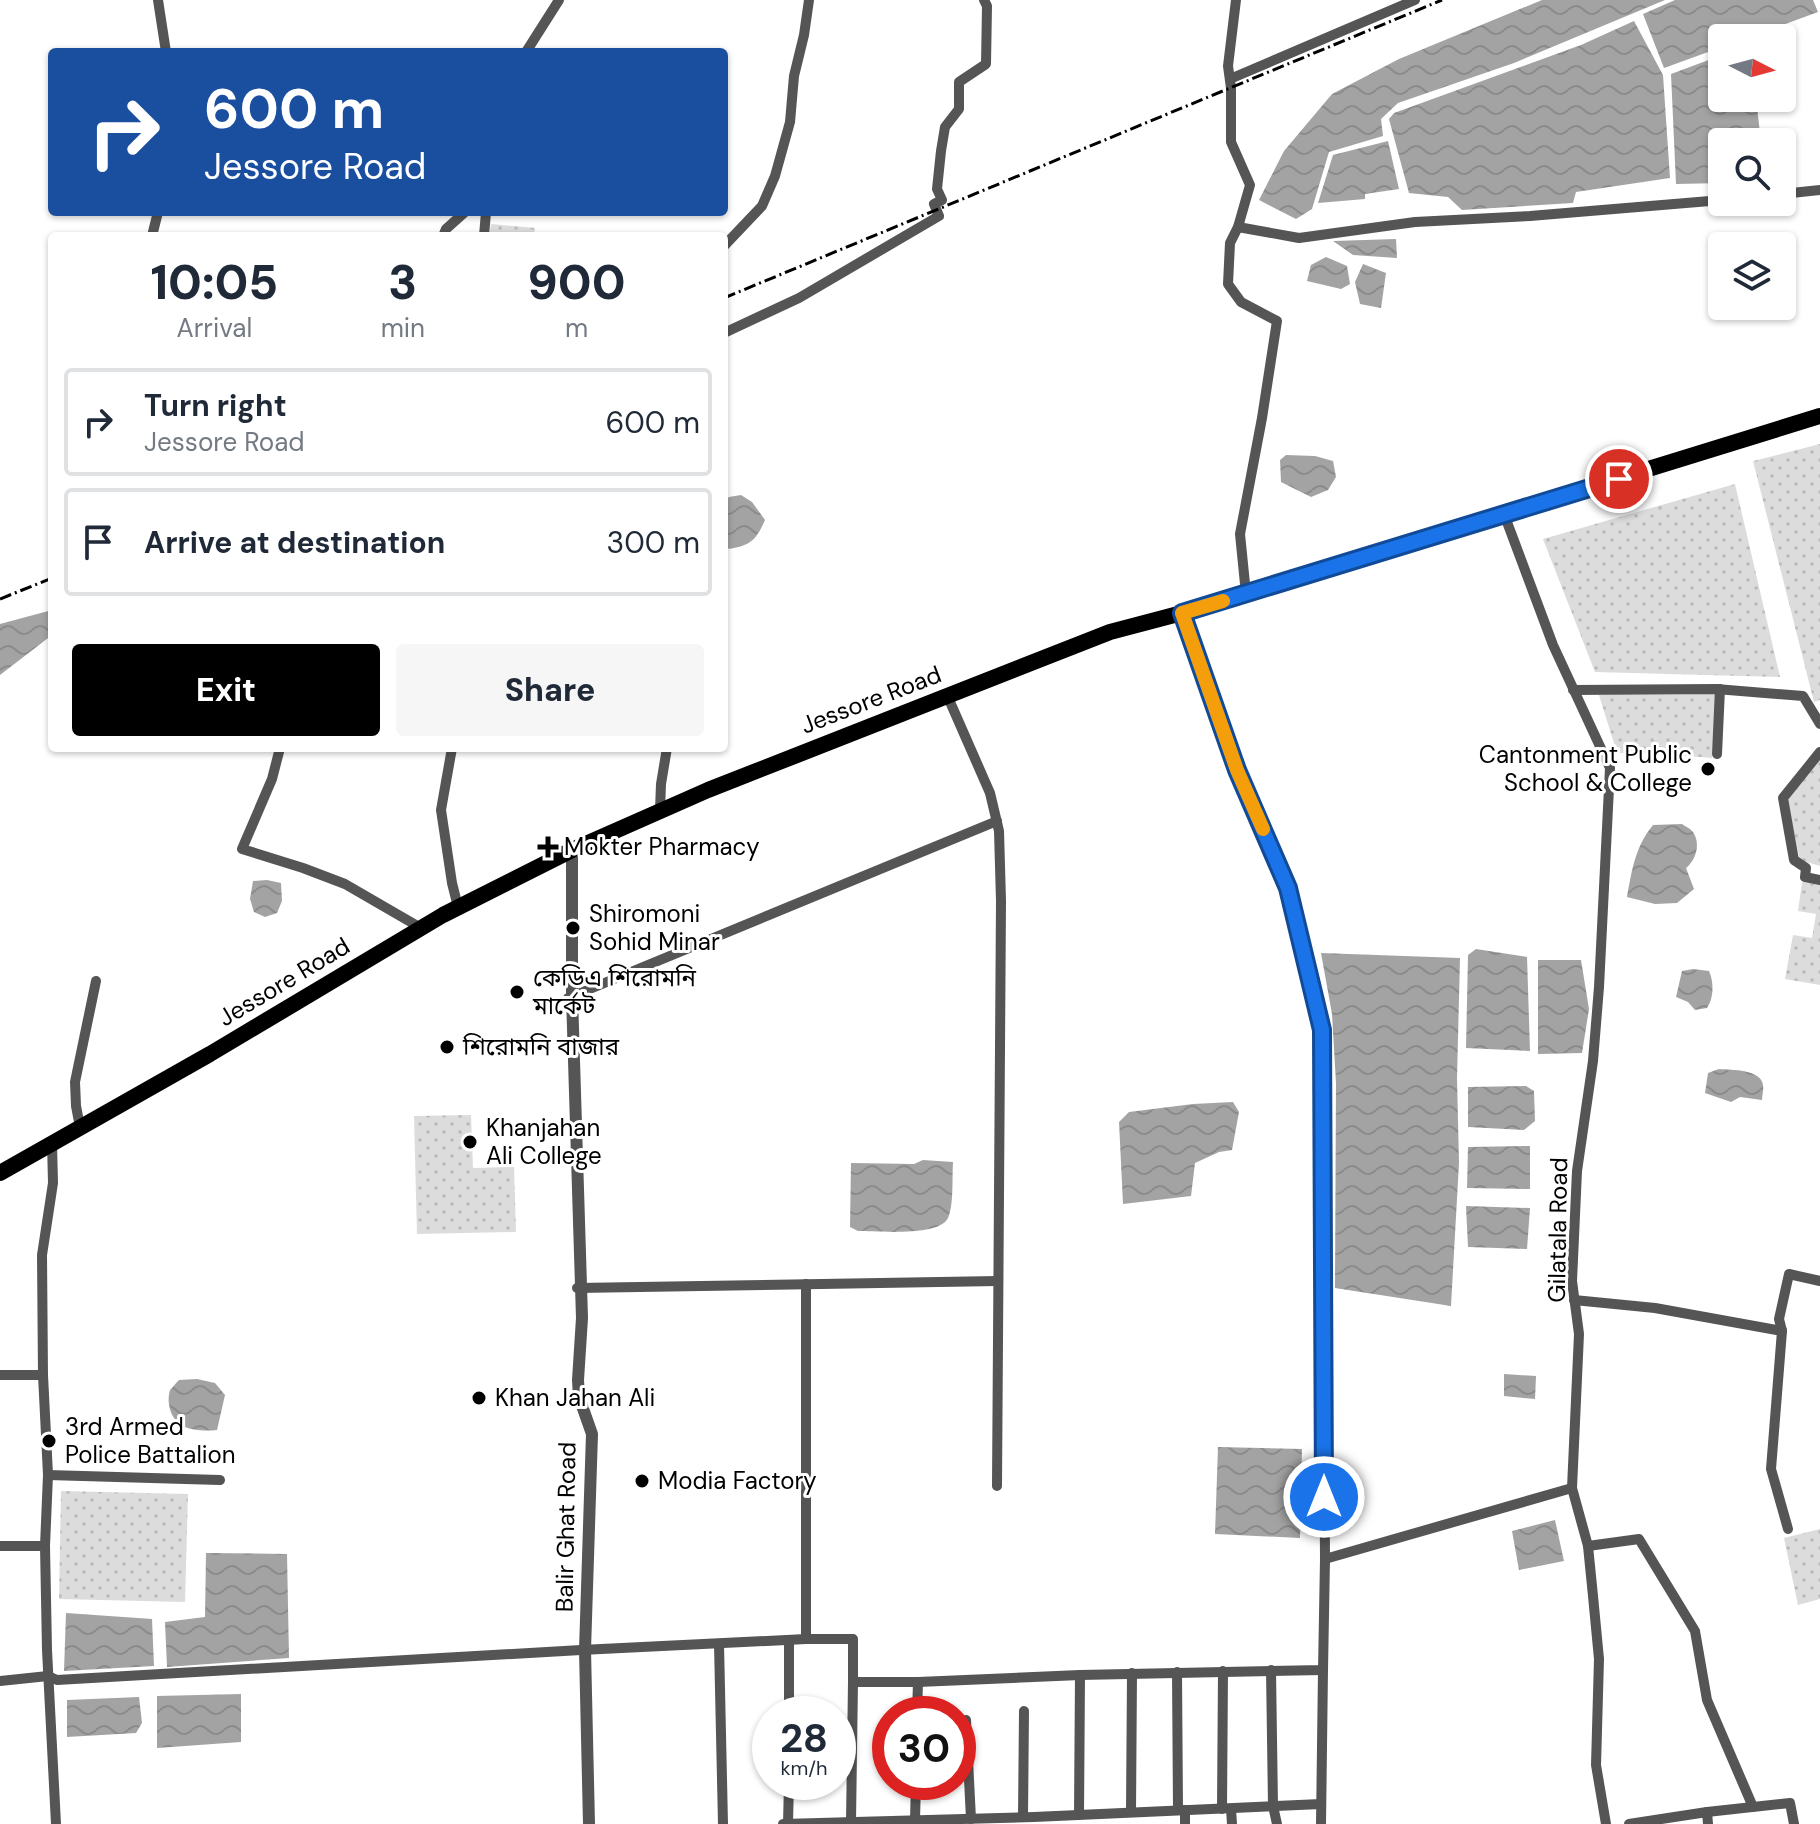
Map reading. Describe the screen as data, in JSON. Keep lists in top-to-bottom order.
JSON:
{
  "streets": {
    "highway": ["Jessore Road"],
    "street": ["Gilatala Road", "Balir Ghat Road"]
  },
  "crossings": [
    ["Jessore Road", "Gilatala Road"],
    ["Jessore Road", "Balir Ghat Road"]
  ],
  "places": {
    "other": [
      "Cantonment Public School & College",
      "Shiromoni Sohid Minar",
      "কেডিএ শিরোমনি মার্কেট",
      "শিরোমনি বাজার",
      "Khanjahan Ali College",
      "Khan Jahan Ali",
      "3rd Armed Police Battalion",
      "Modia Factory"
    ],
    "health": ["Mokter Pharmacy"]
  },
  "north": "right",
  "page": {
    "turn": ["600 m", "Jessore Road"],
    "eta": [
      "10:05",
      "Arrival",
      "3",
      "min",
      "900",
      "m"
    ],
    "list": [
      {
        "name": "Turn right",
        "note": "Jessore Road",
        "value": "600 m"
      },
      {
        "name": "Arrive at destination",
        "value": "300 m"
      }
    ],
    "buttons": ["Exit", "Share"],
    "speed": "28 km/h",
    "limit": "30"
  }
}
